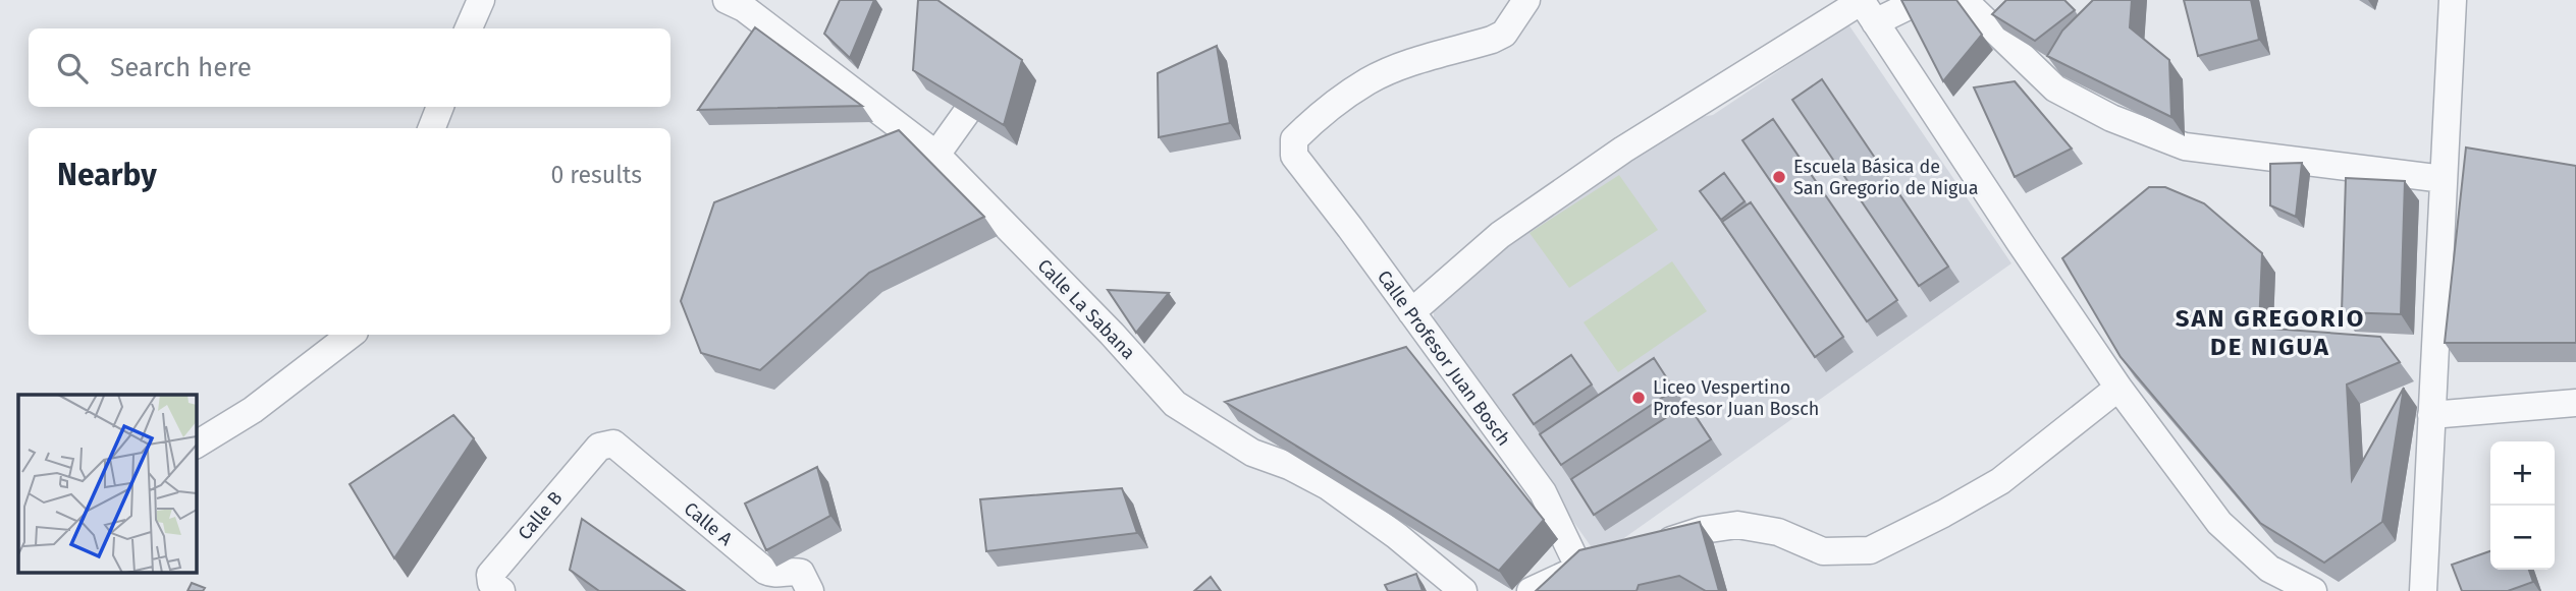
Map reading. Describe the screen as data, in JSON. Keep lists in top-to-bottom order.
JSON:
{
  "streets": {
    "street": [
      "Calle La Sabana",
      "Calle Profesor Juan Bosch",
      "Calle B",
      "Calle A"
    ]
  },
  "crossings": [
    ["Calle B", "Calle A"]
  ],
  "districts": ["SAN GREGORIO DE NIGUA"],
  "places": ["Escuela Básica de San Gregorio de Nigua", "Liceo Vespertino Profesor Juan Bosch"],
  "page": {
    "search": "Search here",
    "heading": ["Nearby", "0 results"],
    "map_buttons": ["+", "−"]
  }
}
